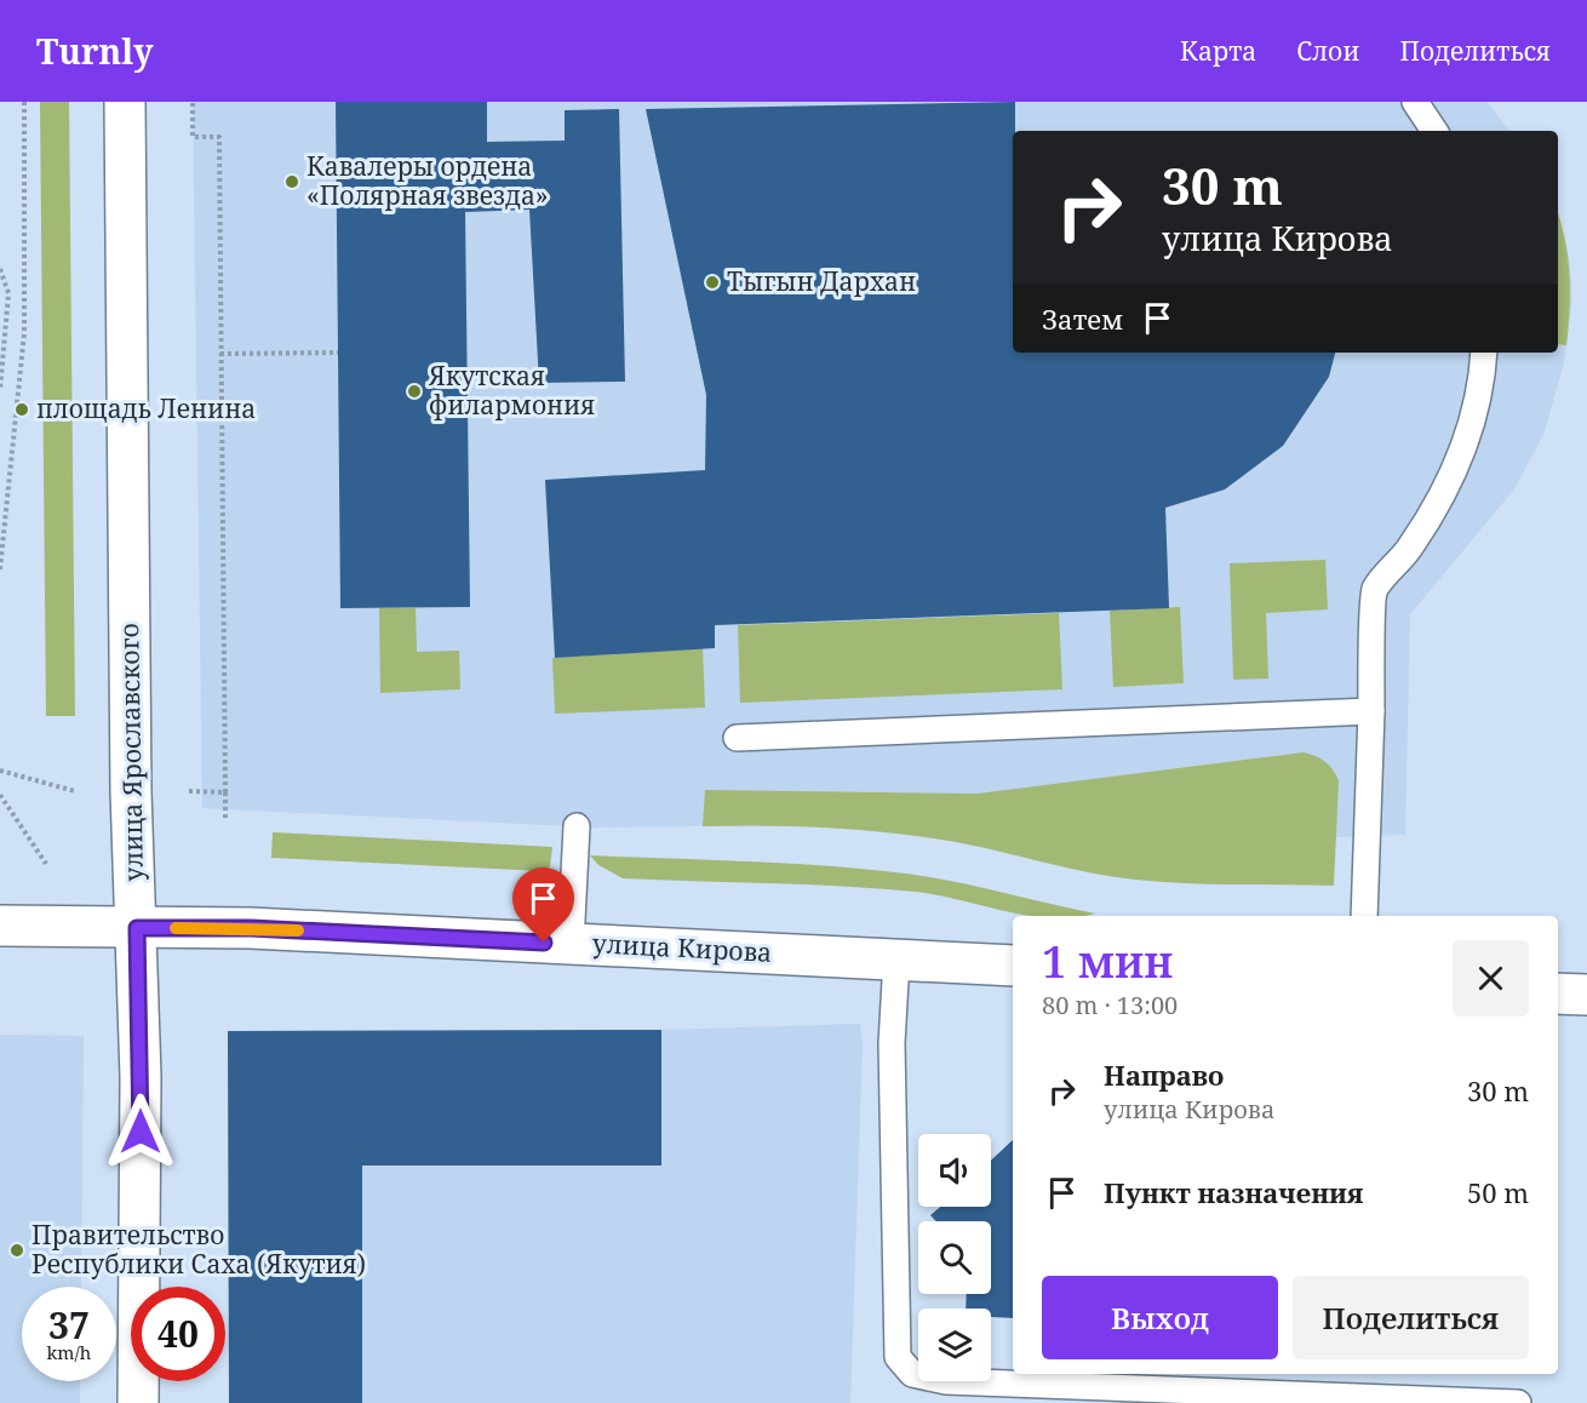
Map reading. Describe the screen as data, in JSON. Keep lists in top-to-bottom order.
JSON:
{
  "streets": {
    "street": ["улица Ярославского", "улица Кирова"]
  },
  "crossings": [
    ["улица Ярославского", "улица Кирова"]
  ],
  "places": [
    "Кавалеры ордена «Полярная звезда»",
    "Тыгын Дархан",
    "Якутская филармония",
    "площадь Ленина",
    "Правительство Республики Саха (Якутия)"
  ],
  "page": {
    "header": "Turnly",
    "nav": ["Карта", "Слои", "Поделиться"],
    "turn": ["30 m", "улица Кирова"],
    "then": "Затем",
    "heading": ["1 мин", "80 m · 13:00"],
    "list": [
      {
        "name": "Направо",
        "note": "улица Кирова",
        "value": "30 m"
      },
      {
        "name": "Пункт назначения",
        "value": "50 m"
      }
    ],
    "buttons": ["Выход", "Поделиться"],
    "speed": "37 km/h",
    "limit": "40"
  }
}
